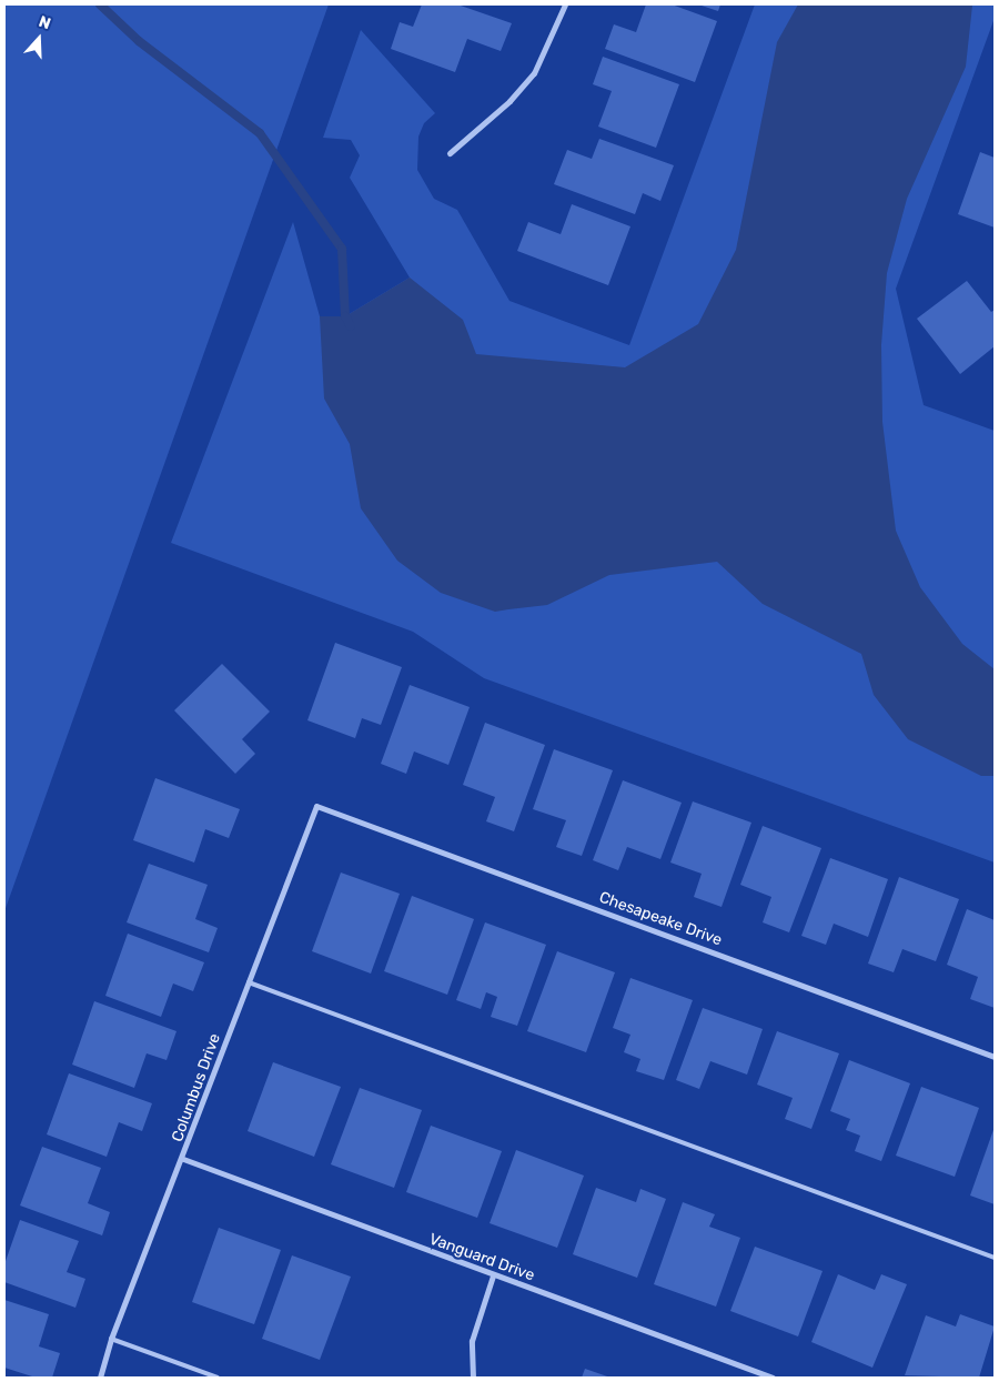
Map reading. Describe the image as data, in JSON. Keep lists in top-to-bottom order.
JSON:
{
  "streets": {
    "street": ["Chesapeake Drive", "Columbus Drive", "Vanguard Drive"]
  },
  "crossings": [
    ["Chesapeake Drive", "Columbus Drive"],
    ["Columbus Drive", "Vanguard Drive"]
  ],
  "north": "top"
}
